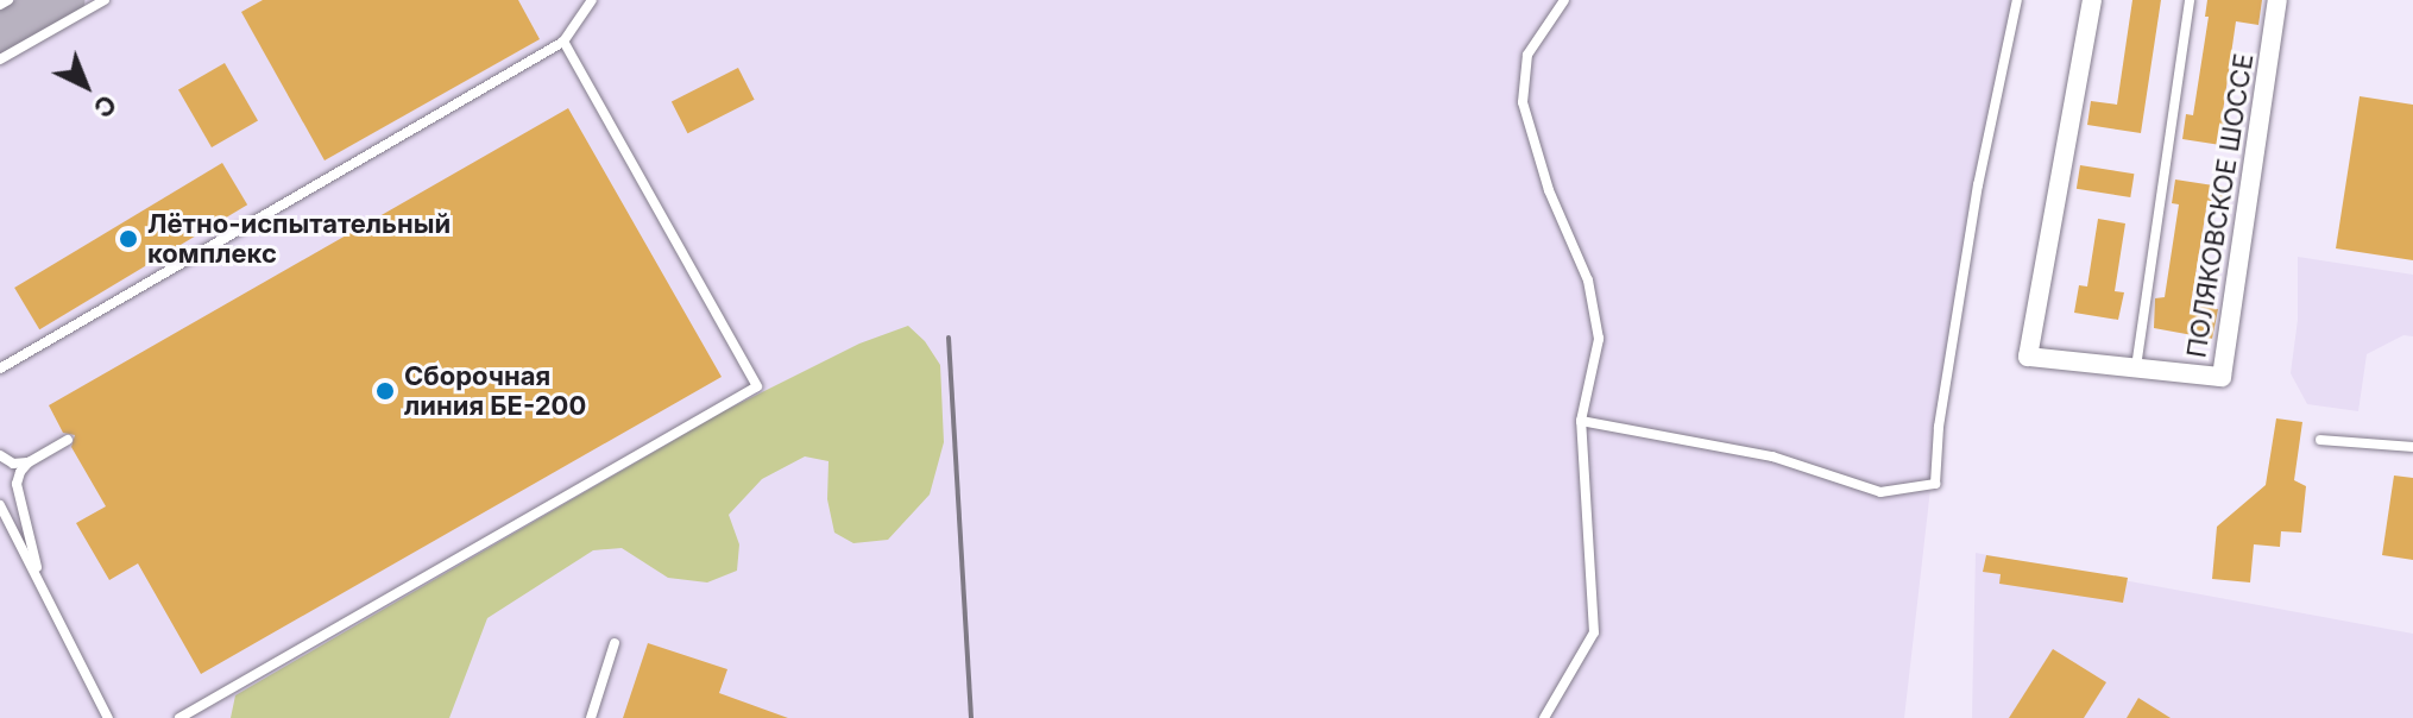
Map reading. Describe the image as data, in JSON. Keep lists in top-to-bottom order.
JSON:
{
  "streets": {
    "street": ["ПОЛЯКОВСКОЕ ШОССЕ"]
  },
  "places": ["Лётно-испытательный комплекс", "Сборочная линия БЕ-200"],
  "north": "bottom right"
}
